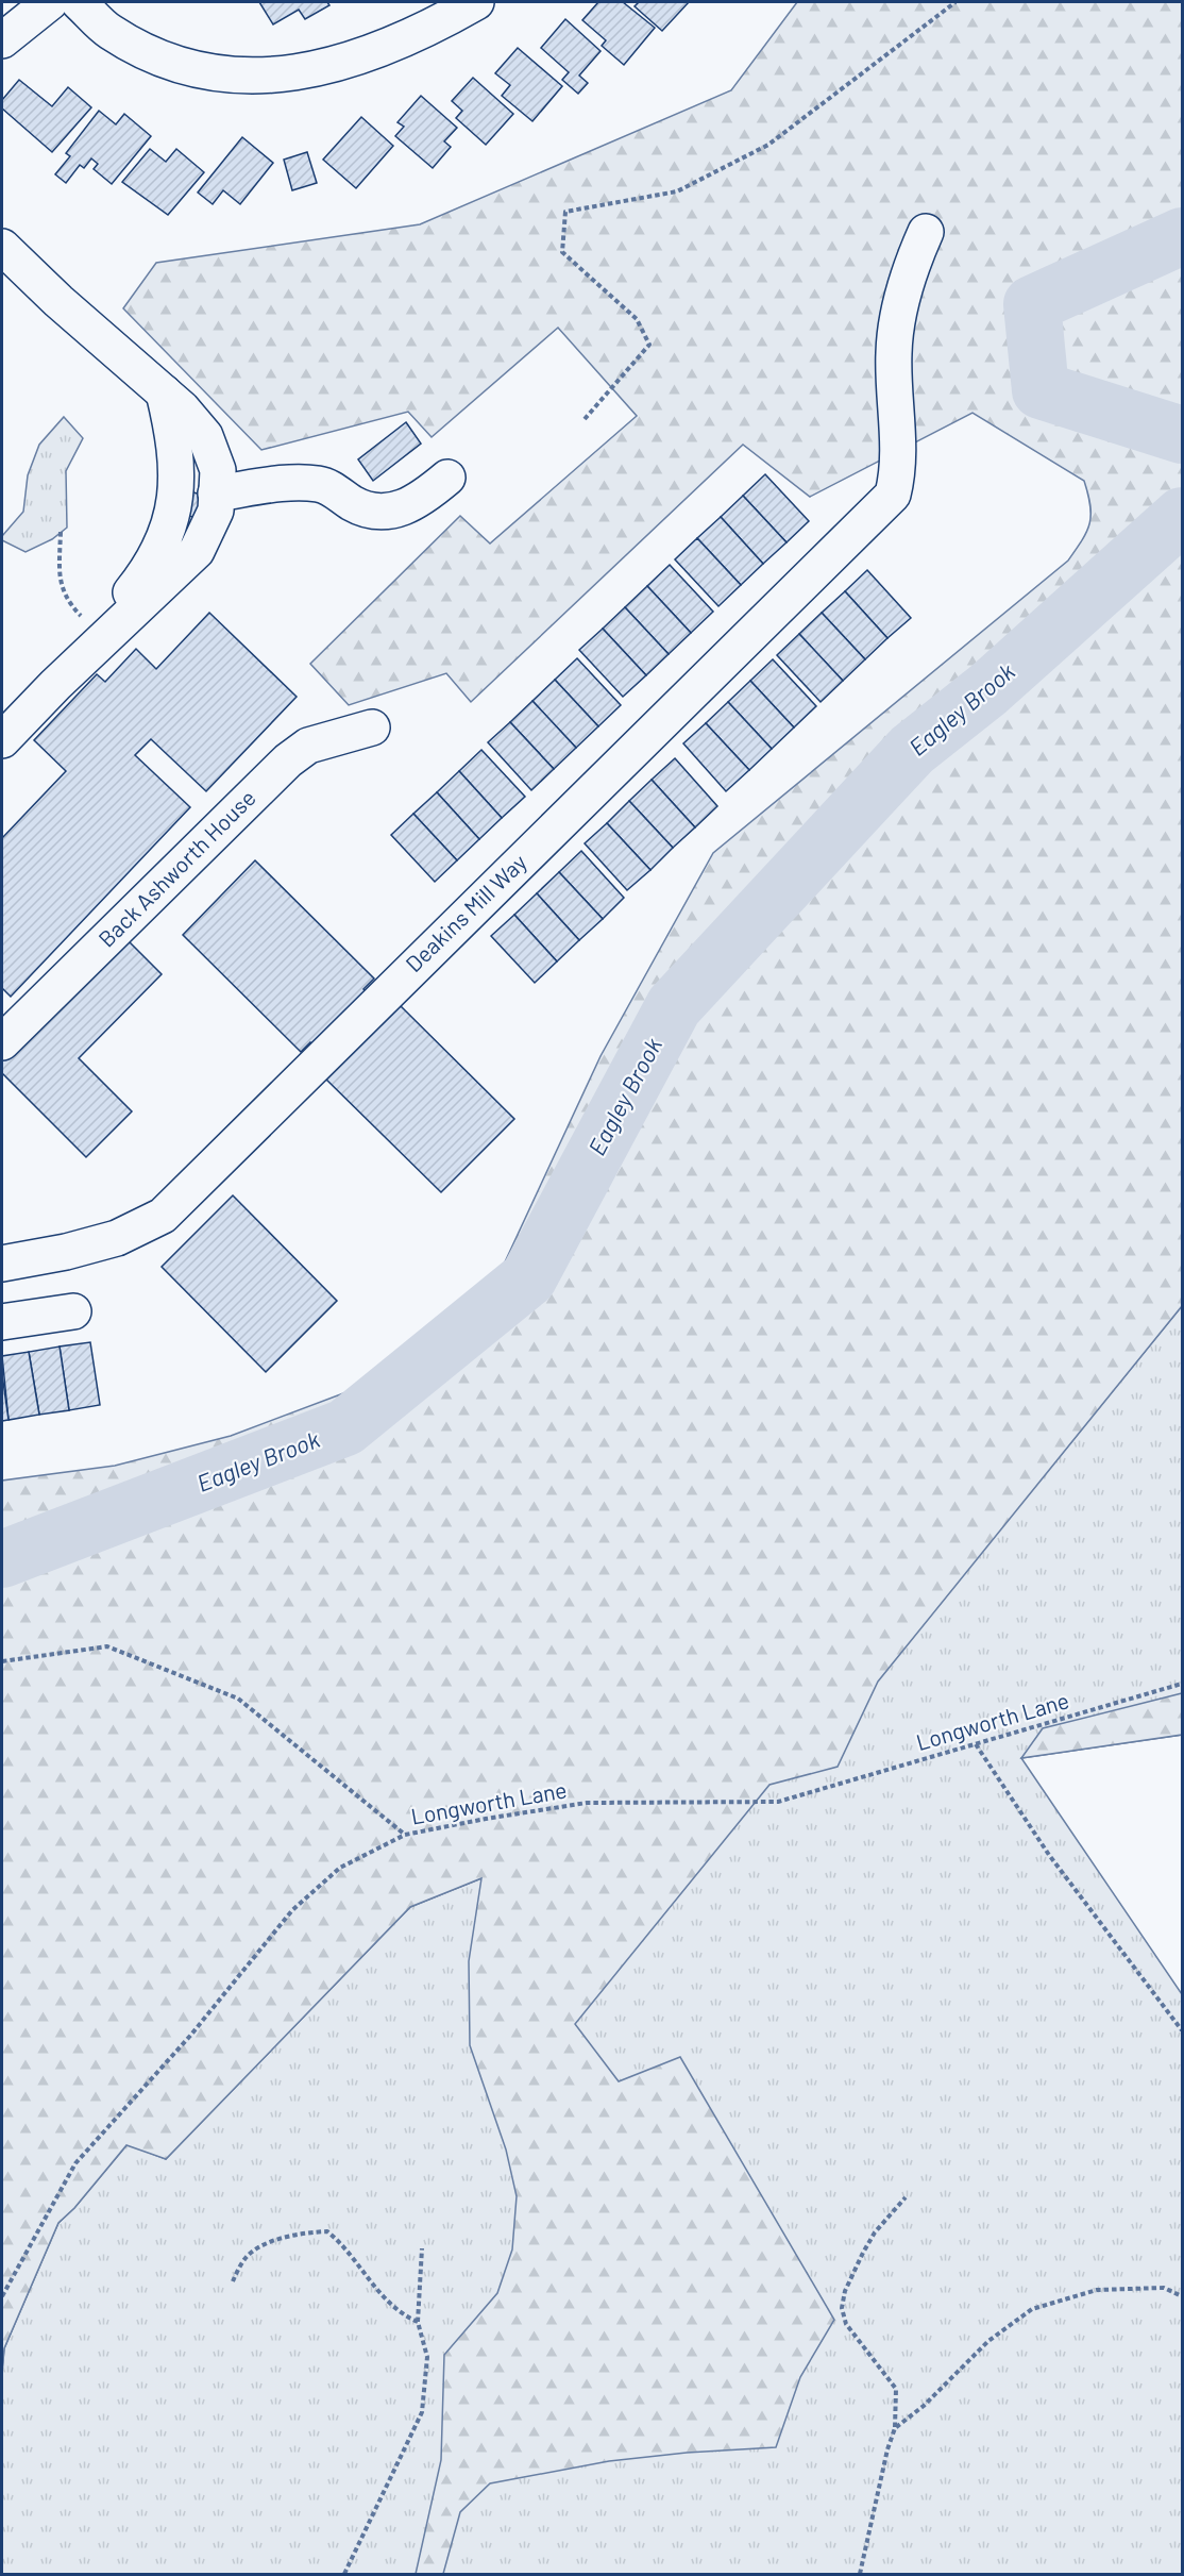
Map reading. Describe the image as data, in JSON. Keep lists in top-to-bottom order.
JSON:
{
  "streets": {
    "street": ["Back Ashworth House", "Deakins Mill Way"],
    "path": ["Longworth Lane"]
  },
  "water": ["Eagley Brook"]
}
